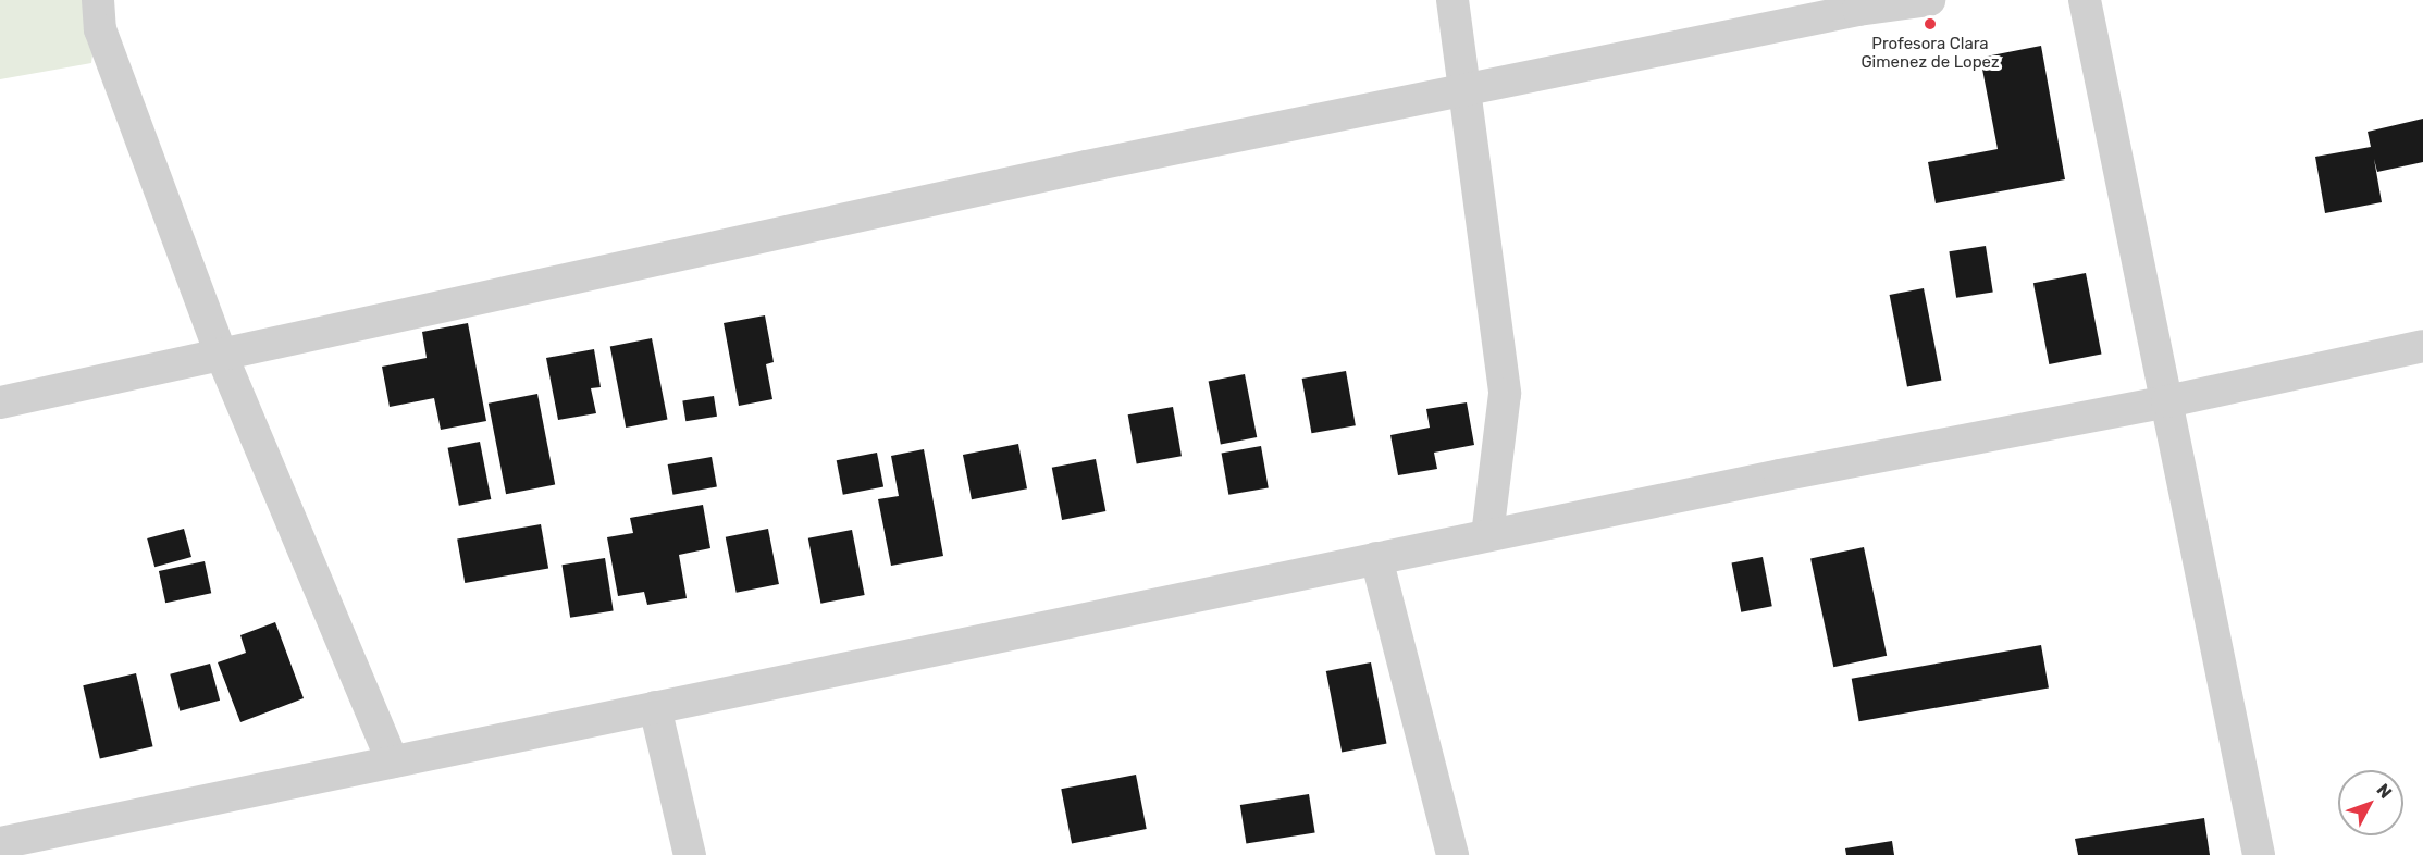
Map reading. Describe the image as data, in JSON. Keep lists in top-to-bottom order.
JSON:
{
  "places": ["Profesora Clara Gimenez de Lopez"],
  "north": "top right"
}
